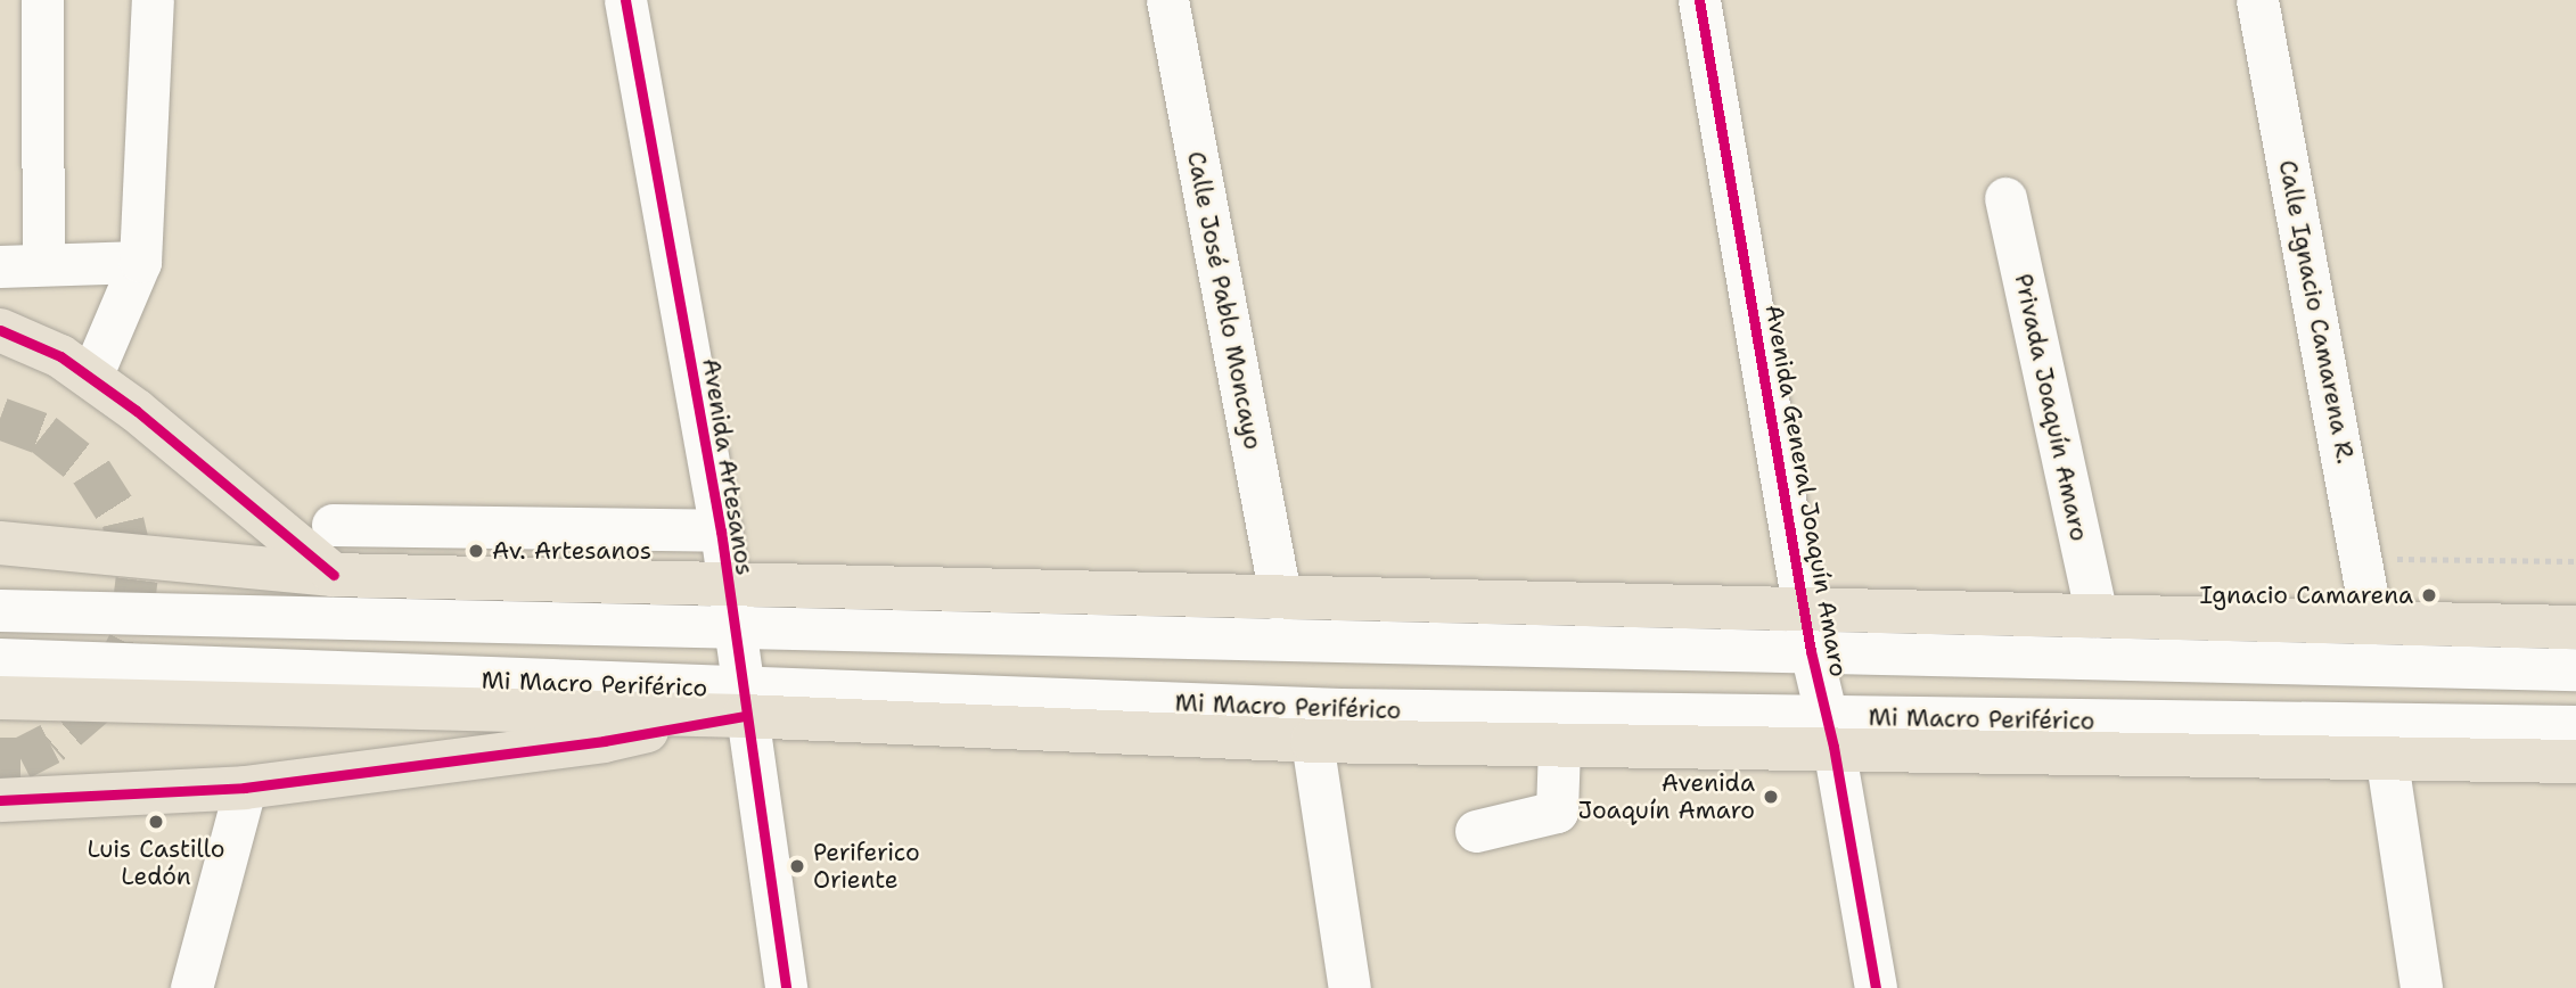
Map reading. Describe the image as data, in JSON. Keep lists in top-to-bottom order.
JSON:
{
  "streets": {
    "street": [
      "Calle José Pablo Moncayo",
      "Calle Ignacio Camarena R.",
      "Privada Joaquín Amaro",
      "Avenida Artesanos",
      "Avenida General Joaquín Amaro",
      "Mi Macro Periférico"
    ]
  },
  "crossings": [
    ["Avenida Artesanos", "Mi Macro Periférico"],
    ["Avenida General Joaquín Amaro", "Mi Macro Periférico"]
  ],
  "places": [
    "Av. Artesanos",
    "Ignacio Camarena",
    "Avenida Joaquín Amaro",
    "Luis Castillo Ledón",
    "Periferico Oriente"
  ]
}
